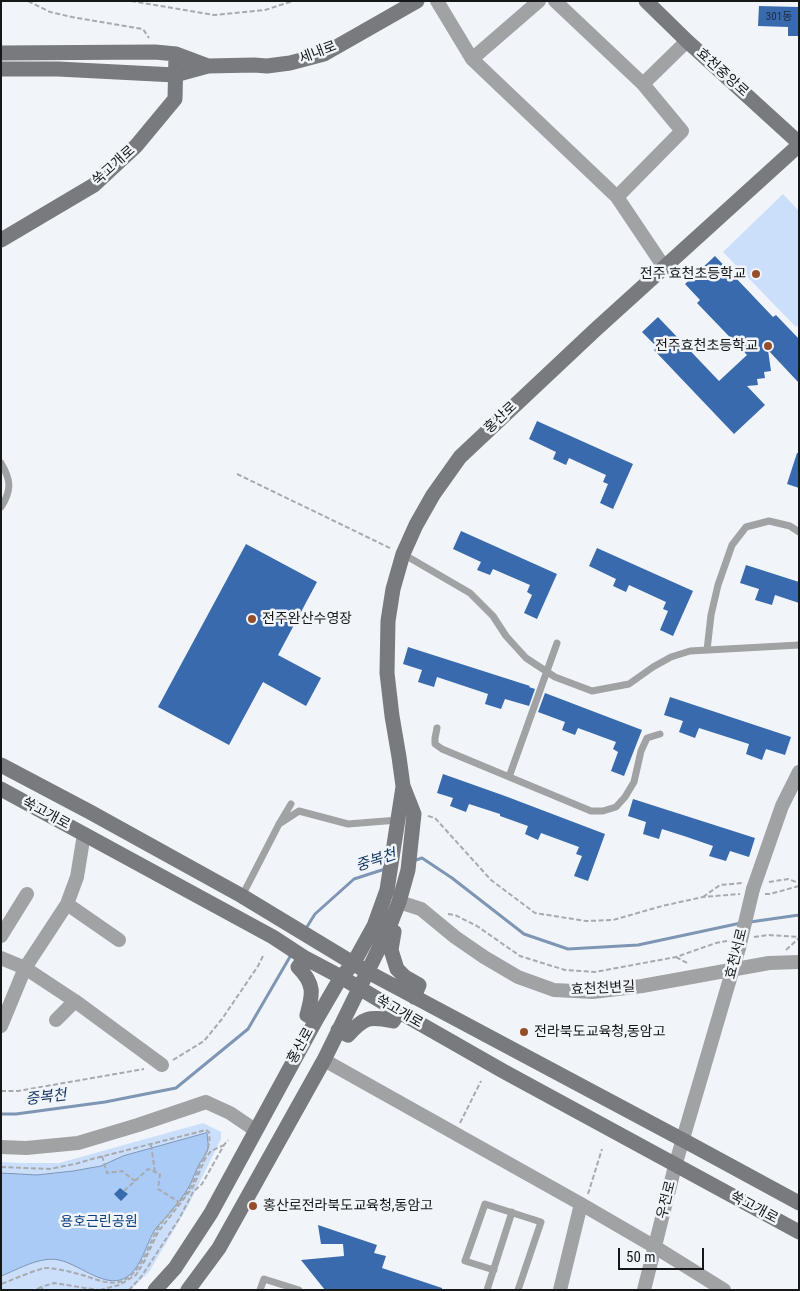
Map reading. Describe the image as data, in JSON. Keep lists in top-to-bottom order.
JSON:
{
  "streets": {
    "street": [
      "세내로",
      "효천중앙로",
      "쑥고개로",
      "홍산로",
      "효천서로",
      "효천천변길",
      "우전로"
    ]
  },
  "crossings": [
    ["세내로", "쑥고개로"],
    ["효천중앙로", "홍산로"],
    ["쑥고개로", "홍산로"],
    ["쑥고개로", "효천서로"],
    ["쑥고개로", "우전로"],
    ["홍산로", "효천천변길"],
    ["효천서로", "효천천변길"],
    ["효천서로", "우전로"]
  ],
  "water": ["중복천"],
  "parks": ["용호근린공원"],
  "places": [
    "전주 효천초등학교",
    "전주효천초등학교",
    "전주완산수영장",
    "전라북도교육청,동암고",
    "홍산로전라북도교육청,동암고"
  ],
  "house_numbers": ["301동"],
  "scale_bar": "50 m"
}
